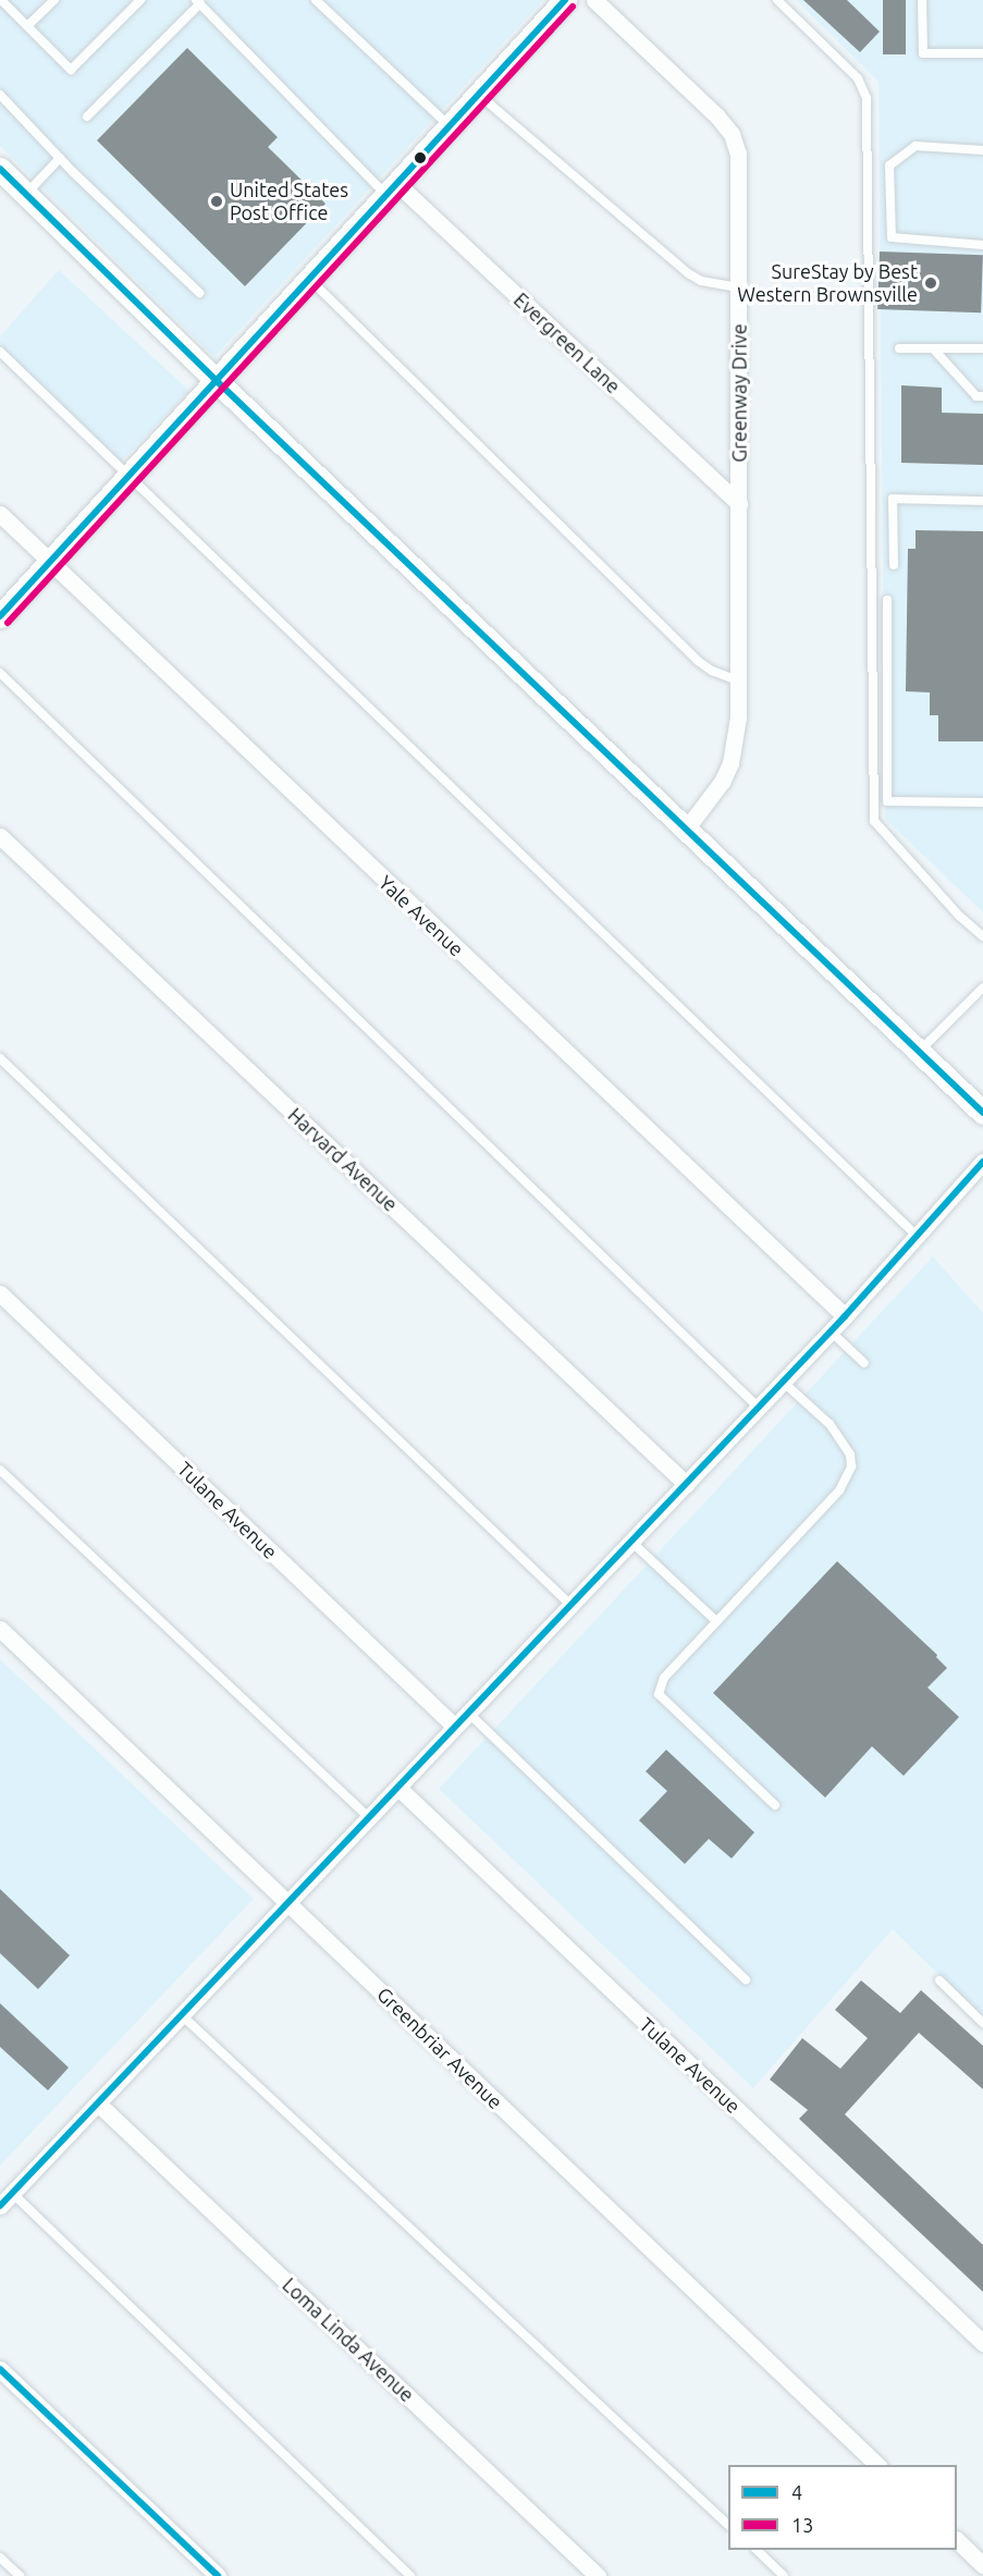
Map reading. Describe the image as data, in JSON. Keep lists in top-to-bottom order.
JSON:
{
  "streets": {
    "street": [
      "Evergreen Lane",
      "Greenway Drive",
      "Yale Avenue",
      "Harvard Avenue",
      "Tulane Avenue",
      "Greenbriar Avenue",
      "Loma Linda Avenue"
    ]
  },
  "crossings": [
    ["Evergreen Lane", "Greenway Drive"]
  ],
  "places": ["United States Post Office", "SureStay by Best Western Brownsville"],
  "lines": ["transit line 4", "transit line 13"],
  "legend": ["4", "13"]
}
